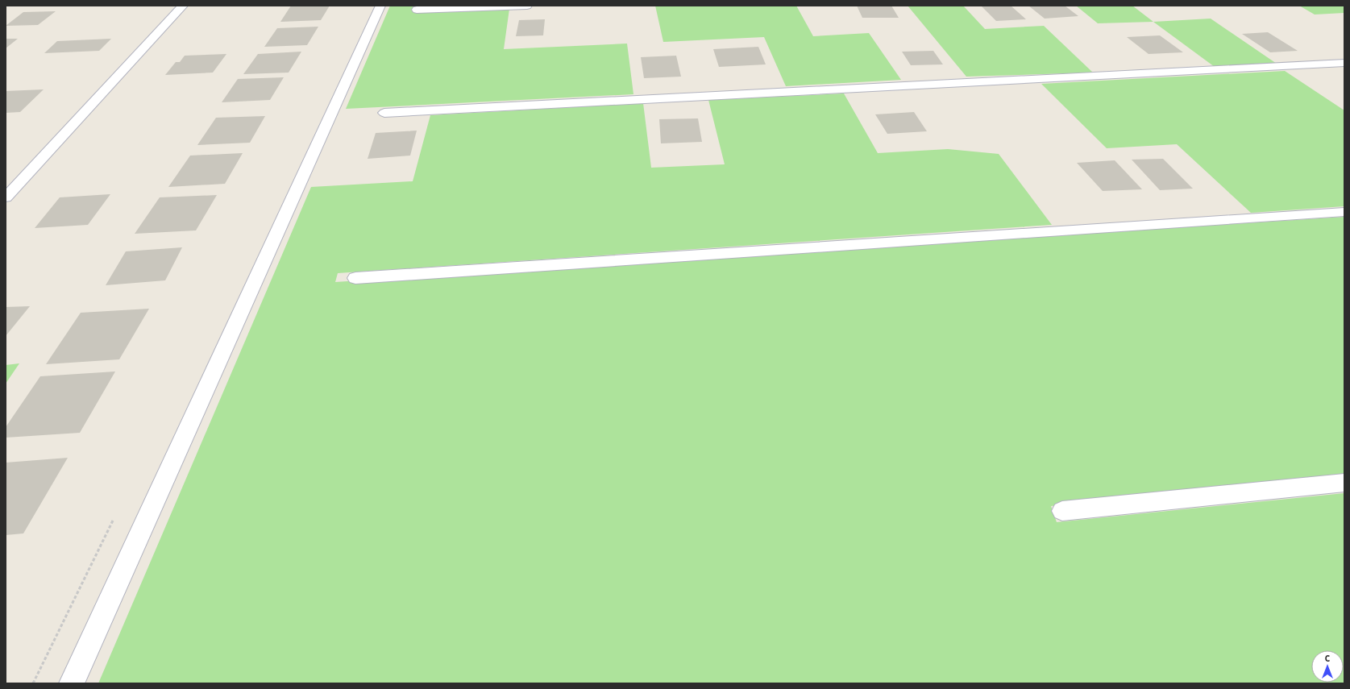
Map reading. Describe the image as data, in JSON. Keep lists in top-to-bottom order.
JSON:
{
  "north": "top"
}
